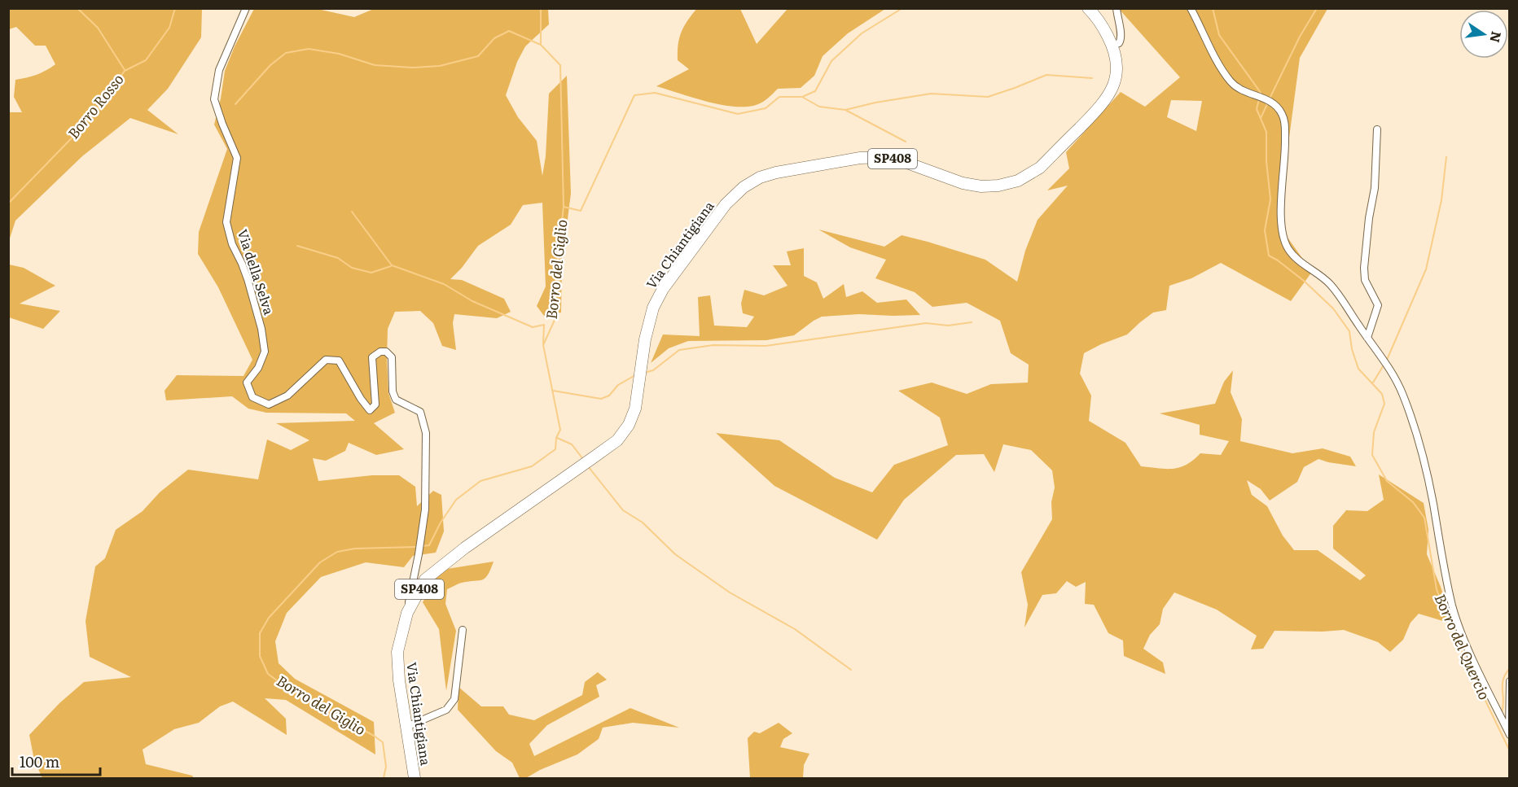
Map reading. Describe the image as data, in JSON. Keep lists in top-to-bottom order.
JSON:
{
  "streets": {
    "main road": ["SP408", "Via Chiantigiana"],
    "street": ["Via della Selva"]
  },
  "crossings": [
    ["Via Chiantigiana", "Via della Selva"]
  ],
  "water": ["Borro Rosso", "Borro del Giglio", "Borro del Quercio"],
  "scale_bar": "100 m",
  "north": "right"
}
